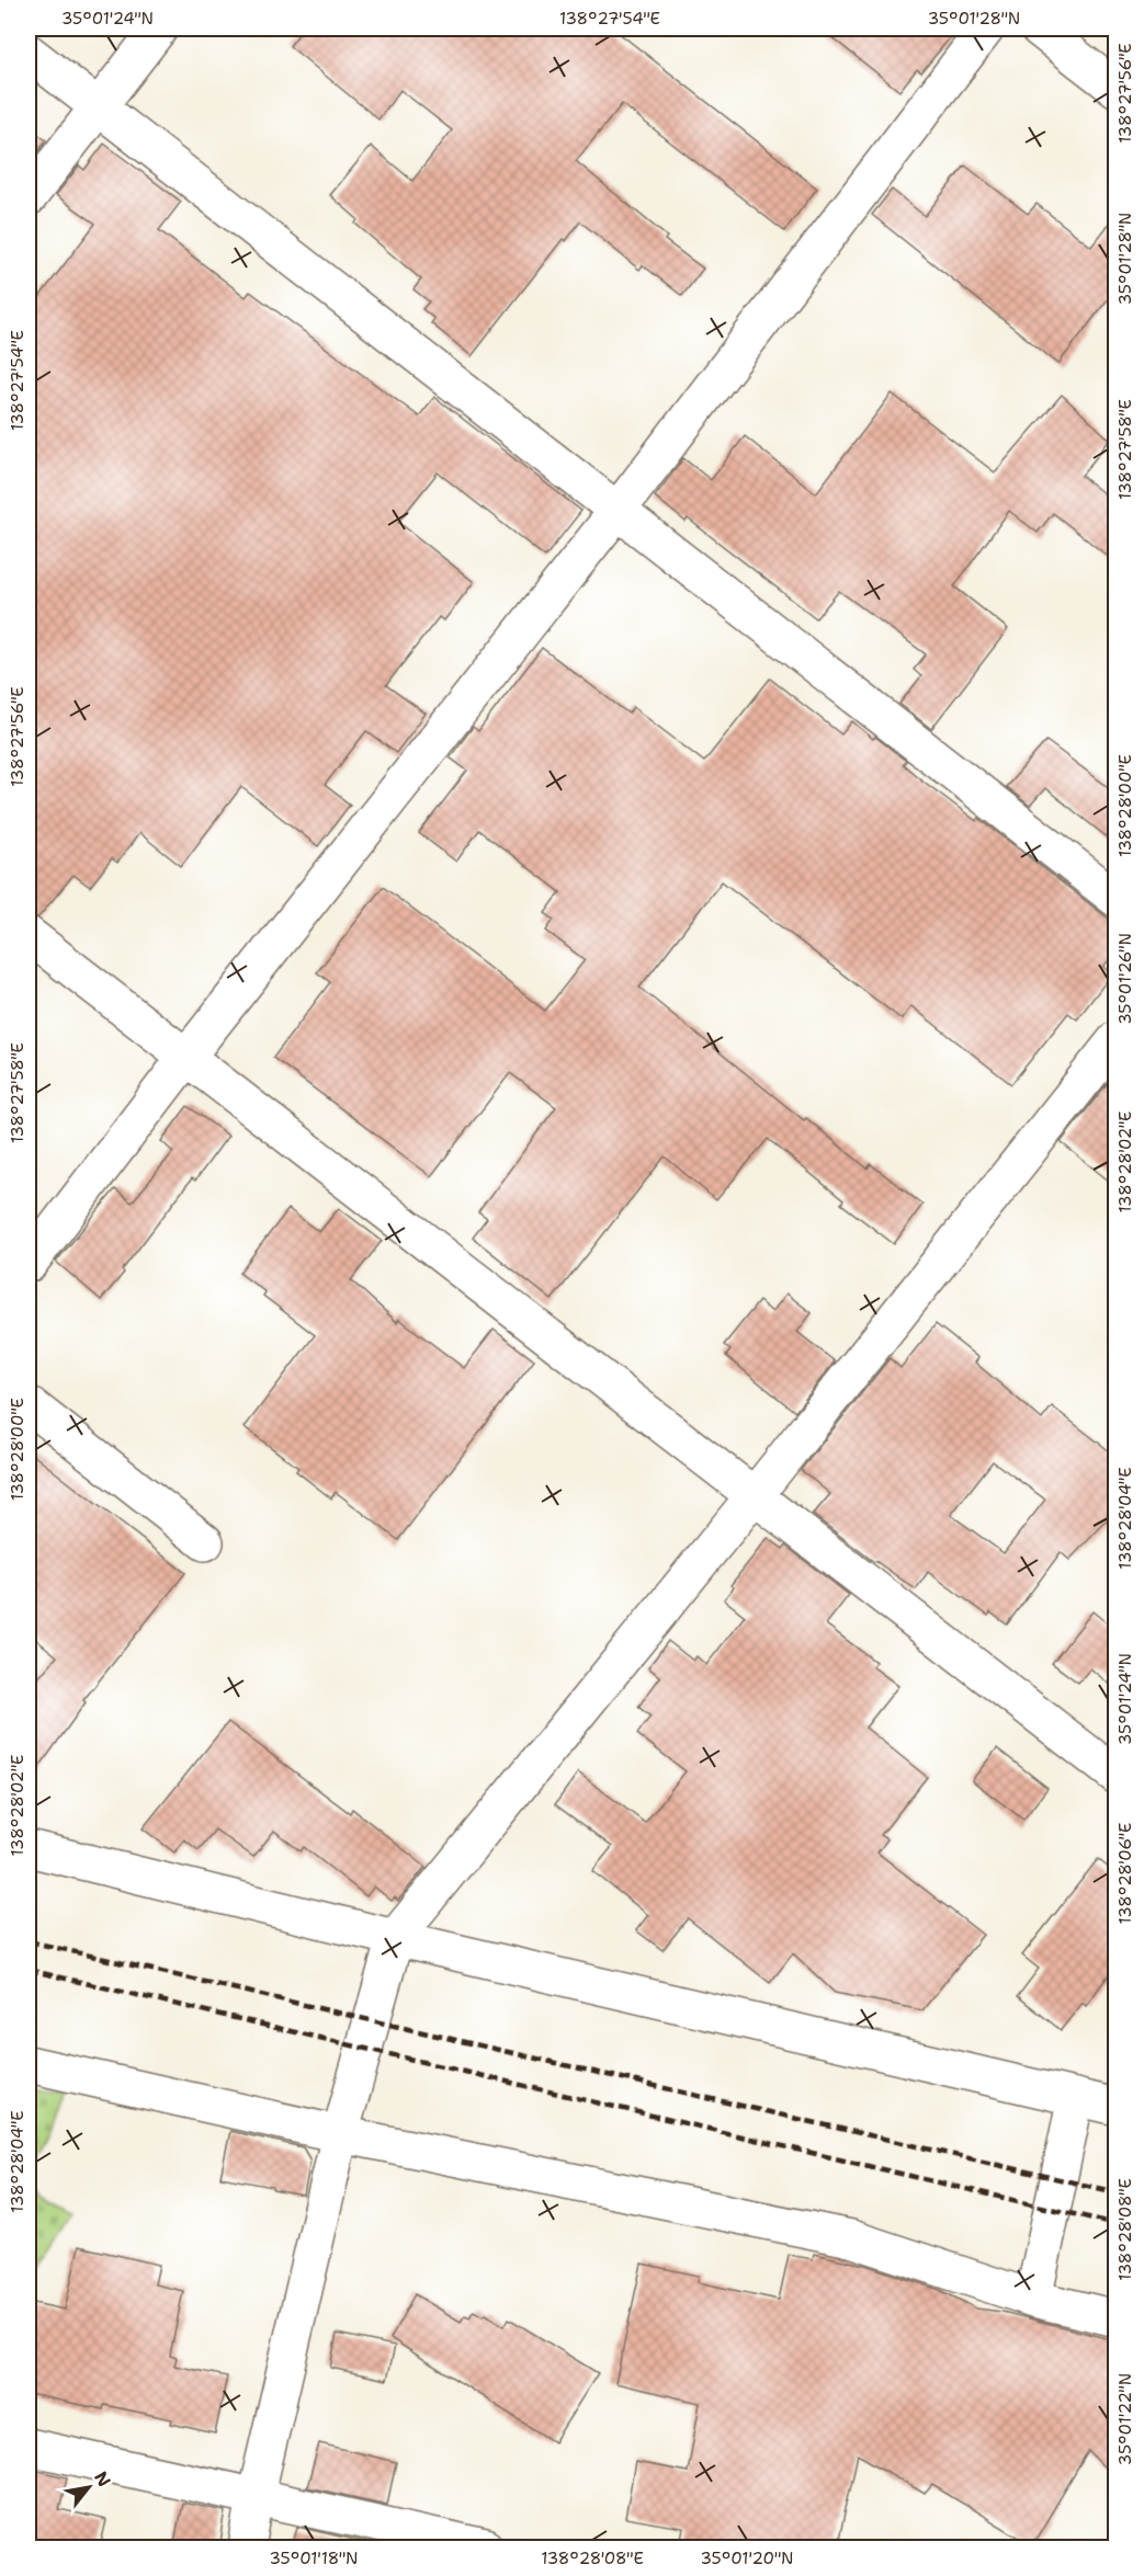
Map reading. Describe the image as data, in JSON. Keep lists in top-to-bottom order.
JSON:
{
  "north": "top right",
  "coordinates": [
    "35°01'24\"N",
    "138°27'54\"E",
    "35°01'28\"N",
    "138°27'56\"E",
    "138°27'58\"E",
    "138°28'00\"E",
    "35°01'26\"N",
    "138°28'02\"E",
    "138°28'04\"E",
    "138°28'06\"E",
    "138°28'08\"E",
    "35°01'22\"N",
    "35°01'18\"N",
    "35°01'20\"N"
  ]
}
